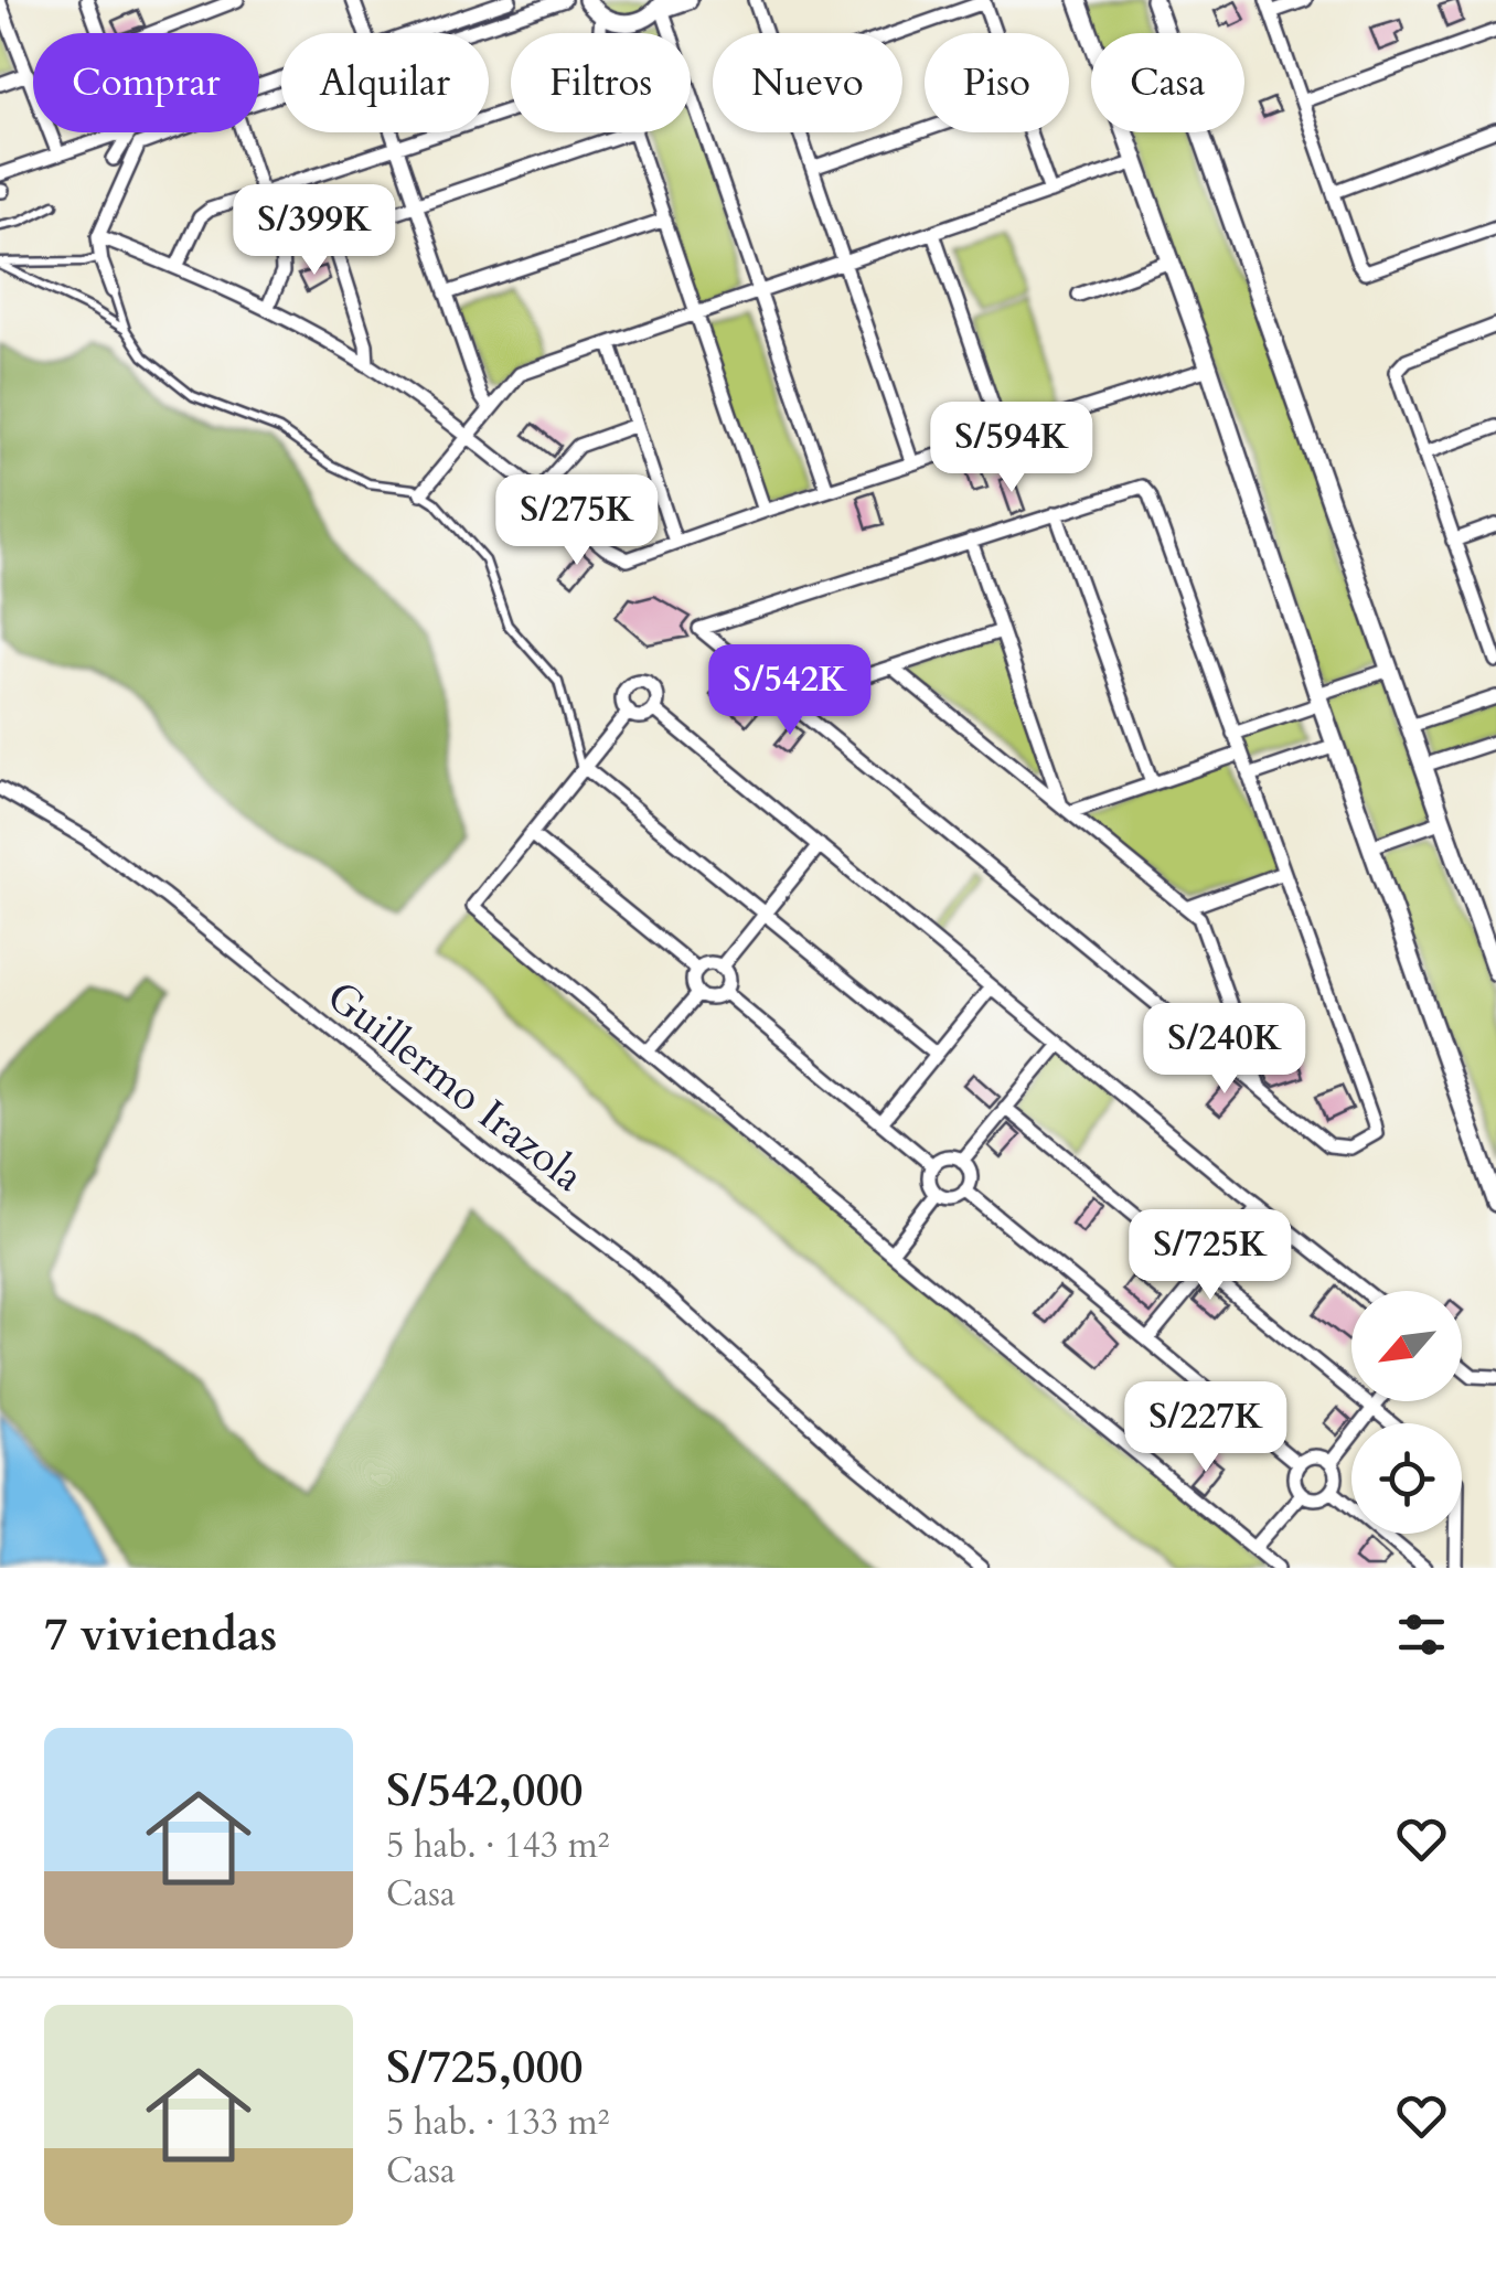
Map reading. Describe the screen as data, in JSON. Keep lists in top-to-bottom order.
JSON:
{
  "streets": {
    "street": ["Guillermo Irazola"]
  },
  "north": "bottom left",
  "page": {
    "chip": [
      "Comprar",
      "Alquilar",
      "Filtros",
      "Nuevo",
      "Piso",
      "Casa"
    ],
    "price": [
      "S/399K",
      "S/594K",
      "S/275K",
      "S/542K",
      "S/240K",
      "S/725K",
      "S/227K"
    ],
    "heading": "7 viviendas",
    "list": [
      {
        "name": "S/542,000",
        "note": "5 hab. · 143 m² · Casa"
      },
      {
        "name": "S/725,000",
        "note": "5 hab. · 133 m² · Casa"
      }
    ]
  }
}
